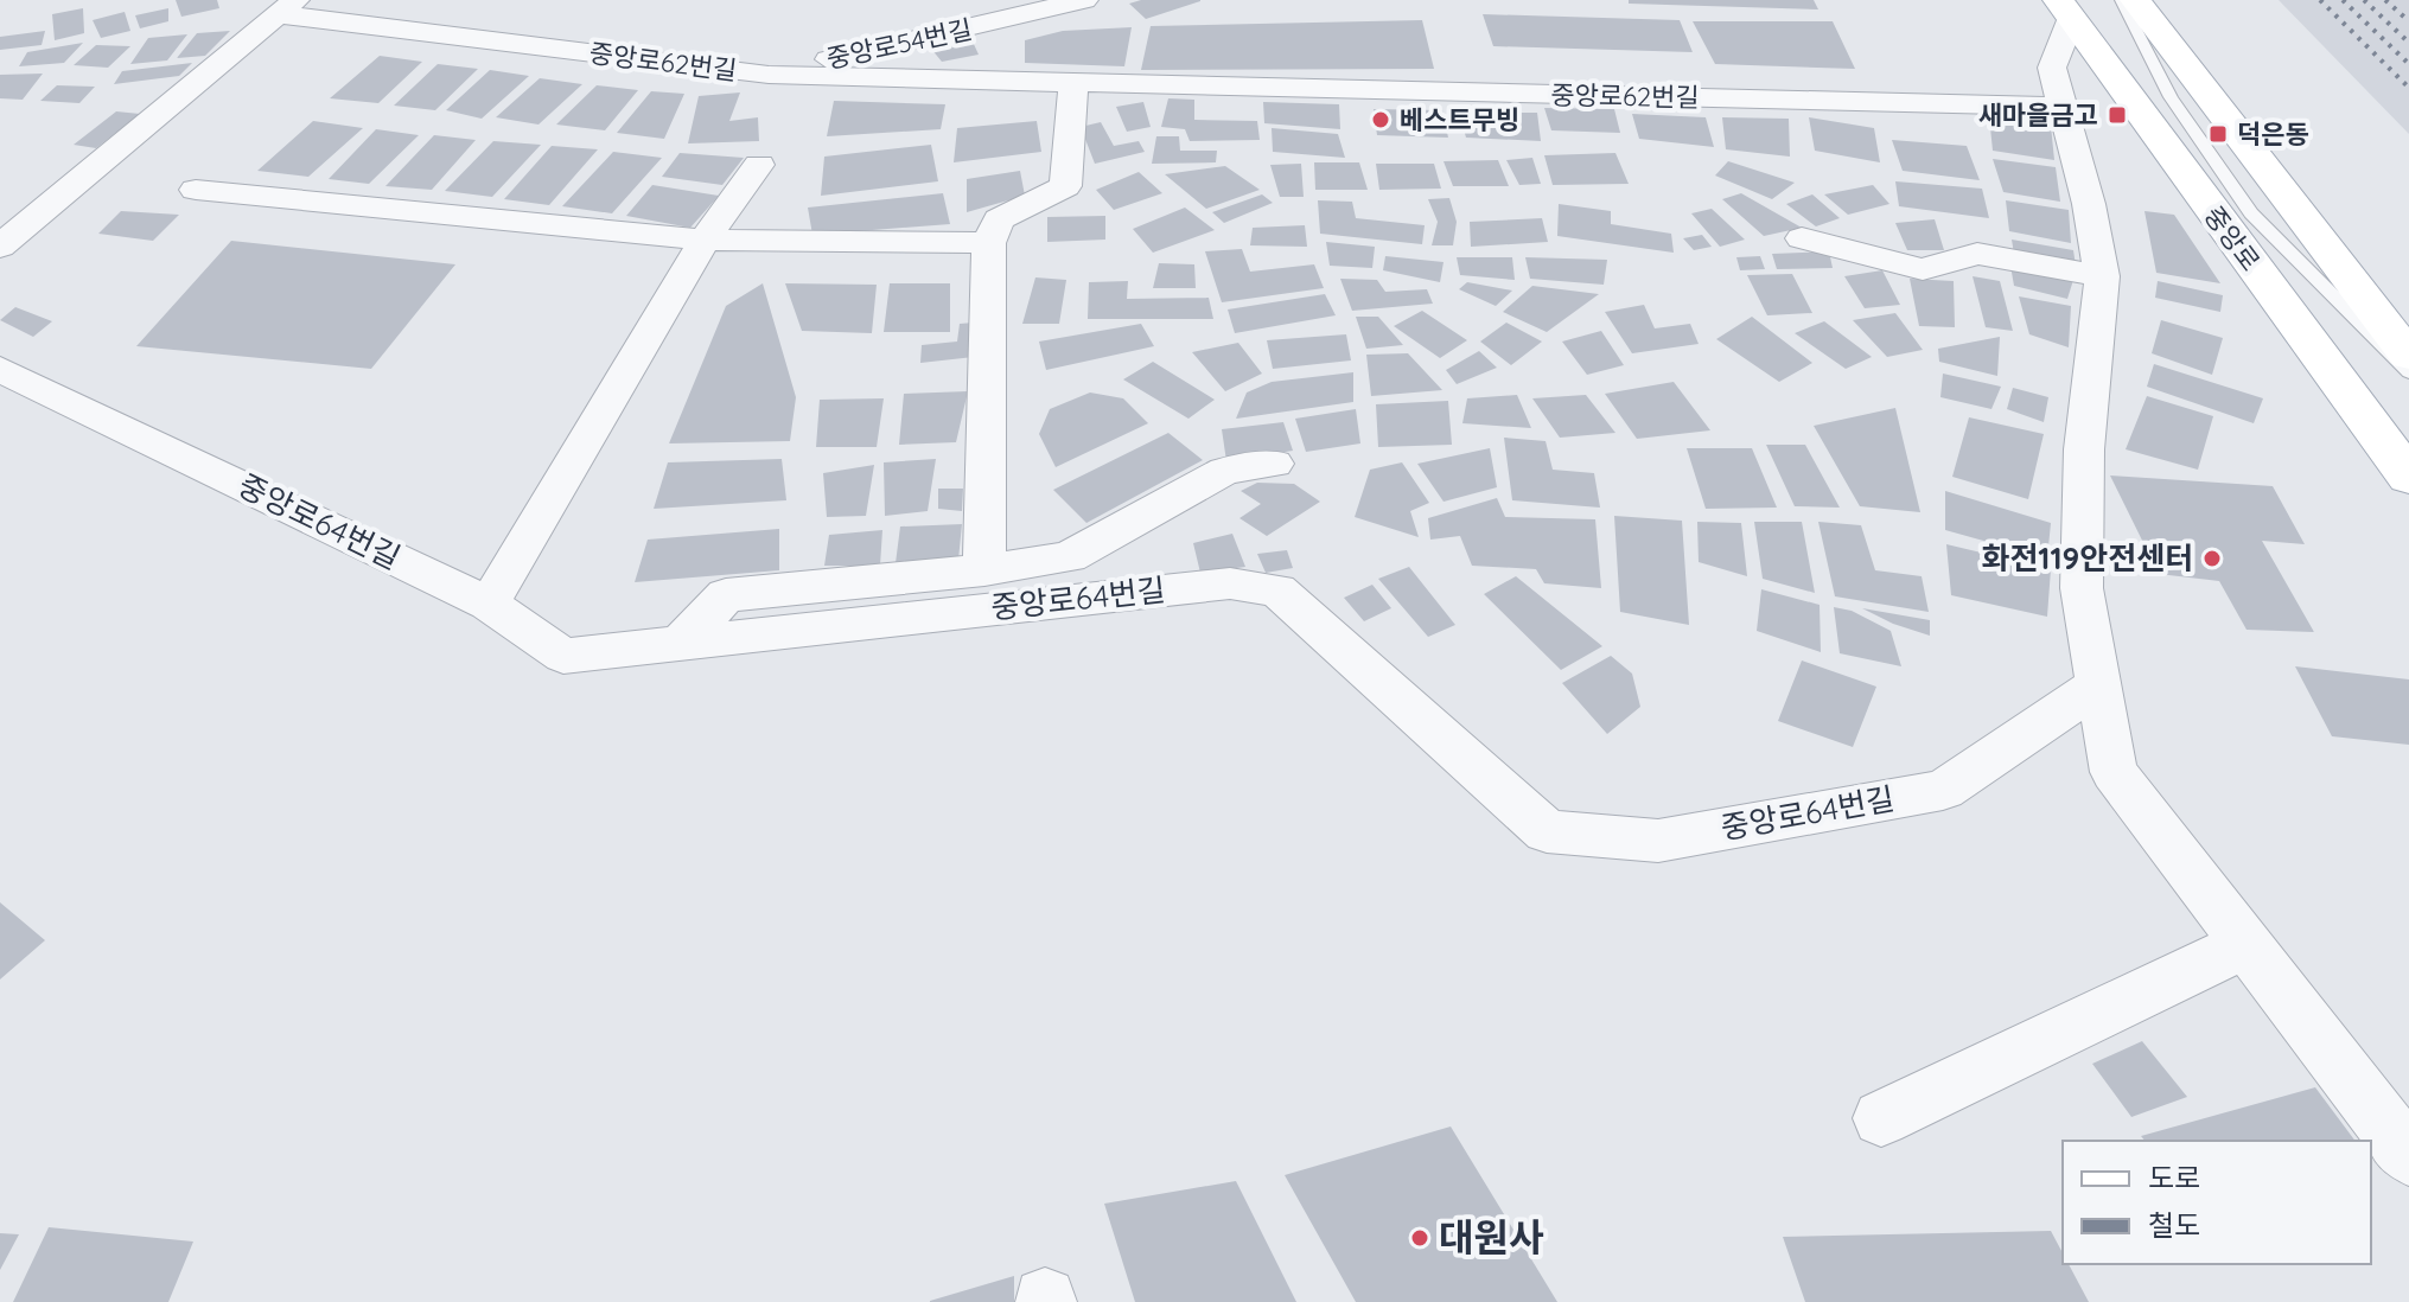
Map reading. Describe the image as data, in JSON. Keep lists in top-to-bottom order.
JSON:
{
  "streets": {
    "main road": ["중앙로"],
    "street": ["중앙로54번길", "중앙로62번길", "중앙로64번길"]
  },
  "crossings": [
    ["중앙로54번길", "중앙로62번길"]
  ],
  "places": {
    "transit": ["새마을금고", "덕은동"],
    "other": ["베스트무빙", "화전119안전센터", "대원사"]
  },
  "legend": ["도로", "철도"]
}
